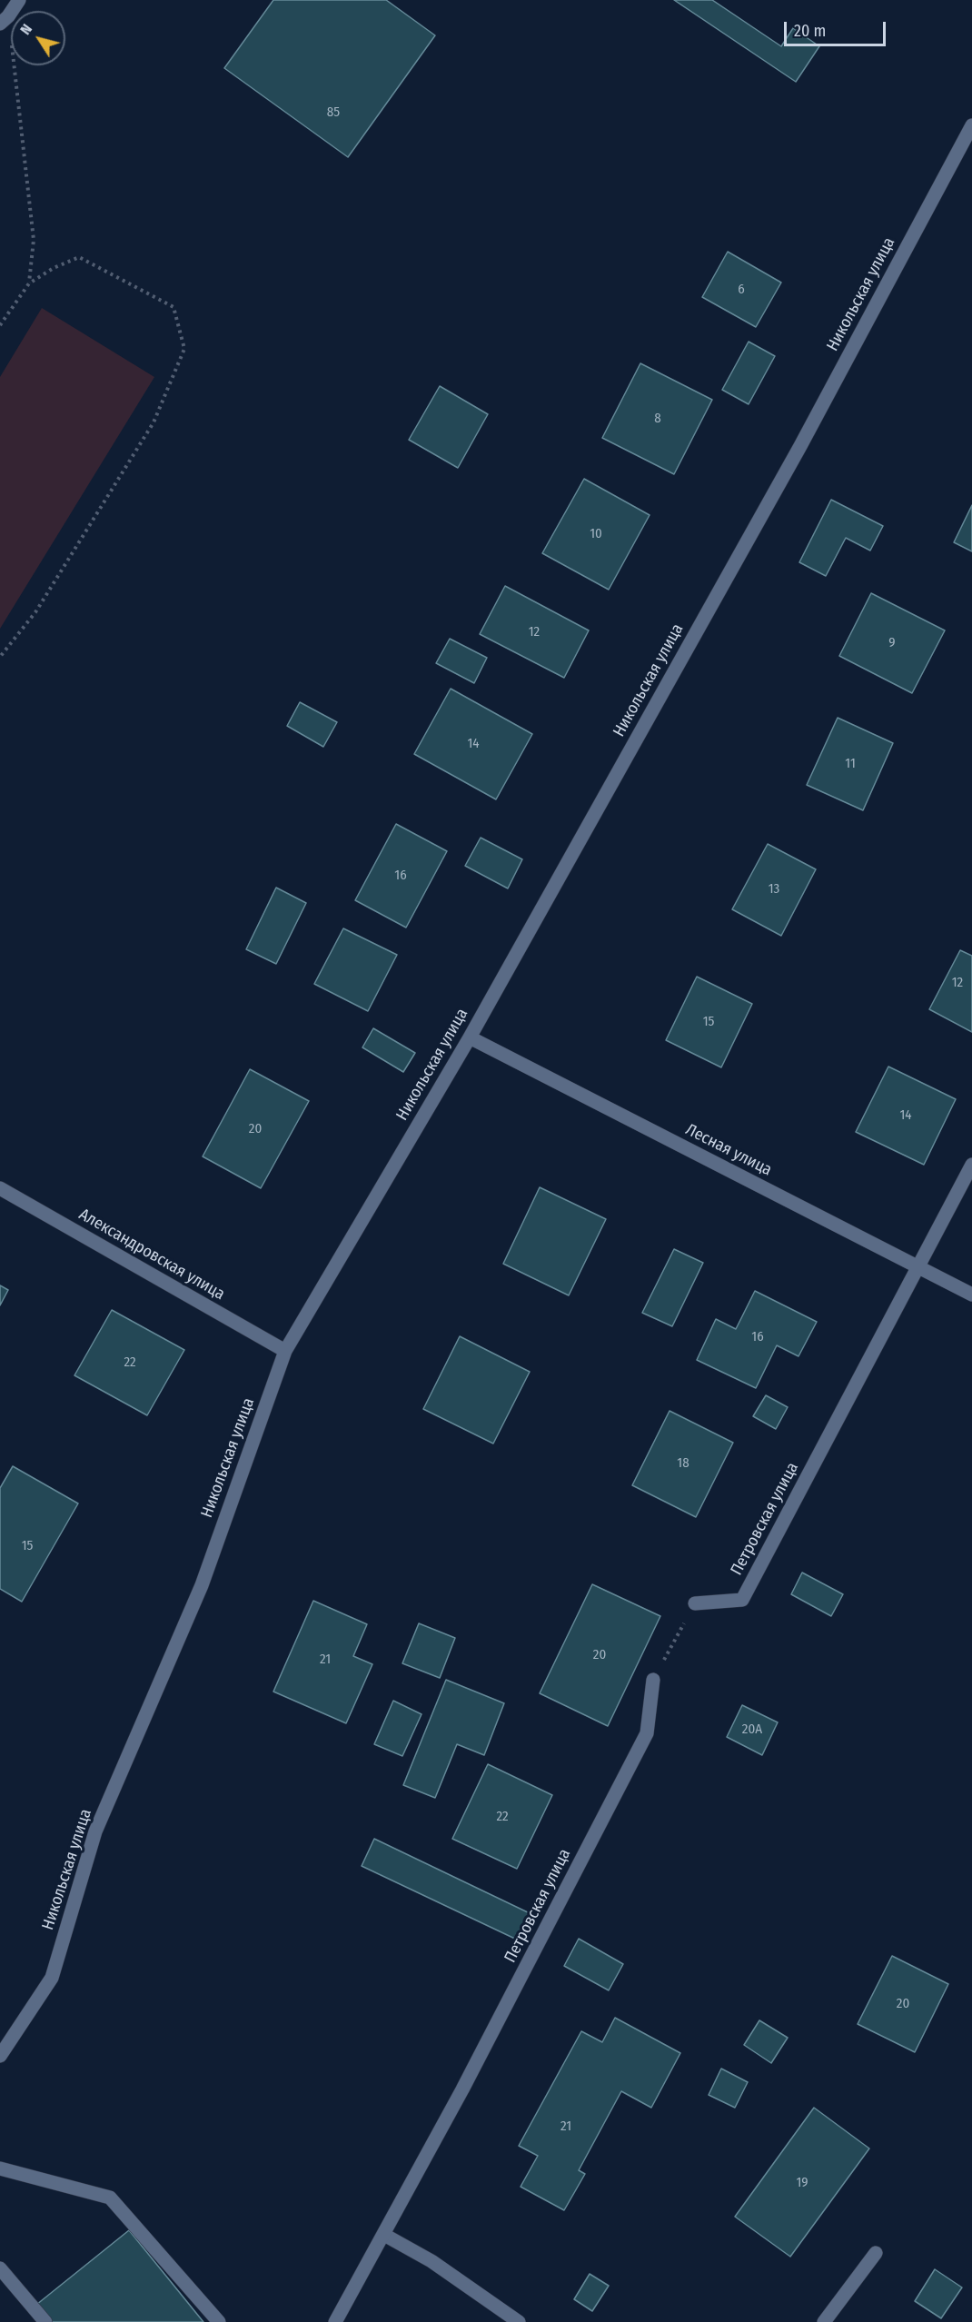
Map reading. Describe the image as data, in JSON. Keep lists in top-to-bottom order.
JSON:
{
  "streets": {
    "street": [
      "Никольская улица",
      "Лесная улица",
      "Александровская улица",
      "Петровская улица"
    ]
  },
  "crossings": [
    ["Никольская улица", "Лесная улица"],
    ["Никольская улица", "Александровская улица"],
    ["Лесная улица", "Петровская улица"]
  ],
  "house_numbers": [
    "85",
    "6",
    "8",
    "10",
    "12",
    "9",
    "14",
    "11",
    "16",
    "13",
    "12",
    "15",
    "14",
    "20",
    "16",
    "22",
    "18",
    "15",
    "20",
    "21",
    "20А",
    "22",
    "20",
    "21",
    "19"
  ],
  "scale_bar": "20 m",
  "north": "top left"
}
